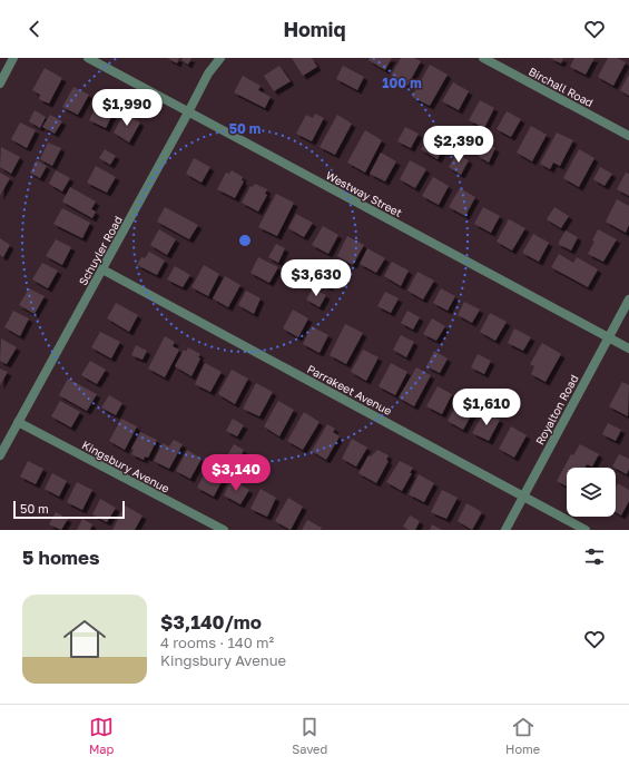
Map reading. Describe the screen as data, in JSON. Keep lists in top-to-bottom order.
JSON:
{
  "streets": {
    "street": [
      "Birchall Road",
      "Westway Street",
      "Schuyler Road",
      "Parrakeet Avenue",
      "Royalton Road",
      "Kingsbury Avenue"
    ]
  },
  "crossings": [
    ["Westway Street", "Schuyler Road"],
    ["Westway Street", "Royalton Road"],
    ["Schuyler Road", "Parrakeet Avenue"],
    ["Schuyler Road", "Kingsbury Avenue"],
    ["Parrakeet Avenue", "Royalton Road"]
  ],
  "scale_bar": "50 m",
  "page": {
    "header": "Homiq",
    "price": [
      "$1,990",
      "$2,390",
      "$3,630",
      "$1,610",
      "$3,140"
    ],
    "scale": "50 m",
    "heading": "5 homes",
    "list": [
      {
        "name": "$3,140/mo",
        "note": "4 rooms · 140 m² · Kingsbury Avenue"
      }
    ],
    "tabs": ["Map", "Saved", "Home"]
  },
  "rings": ["100 m", "50 m"]
}
